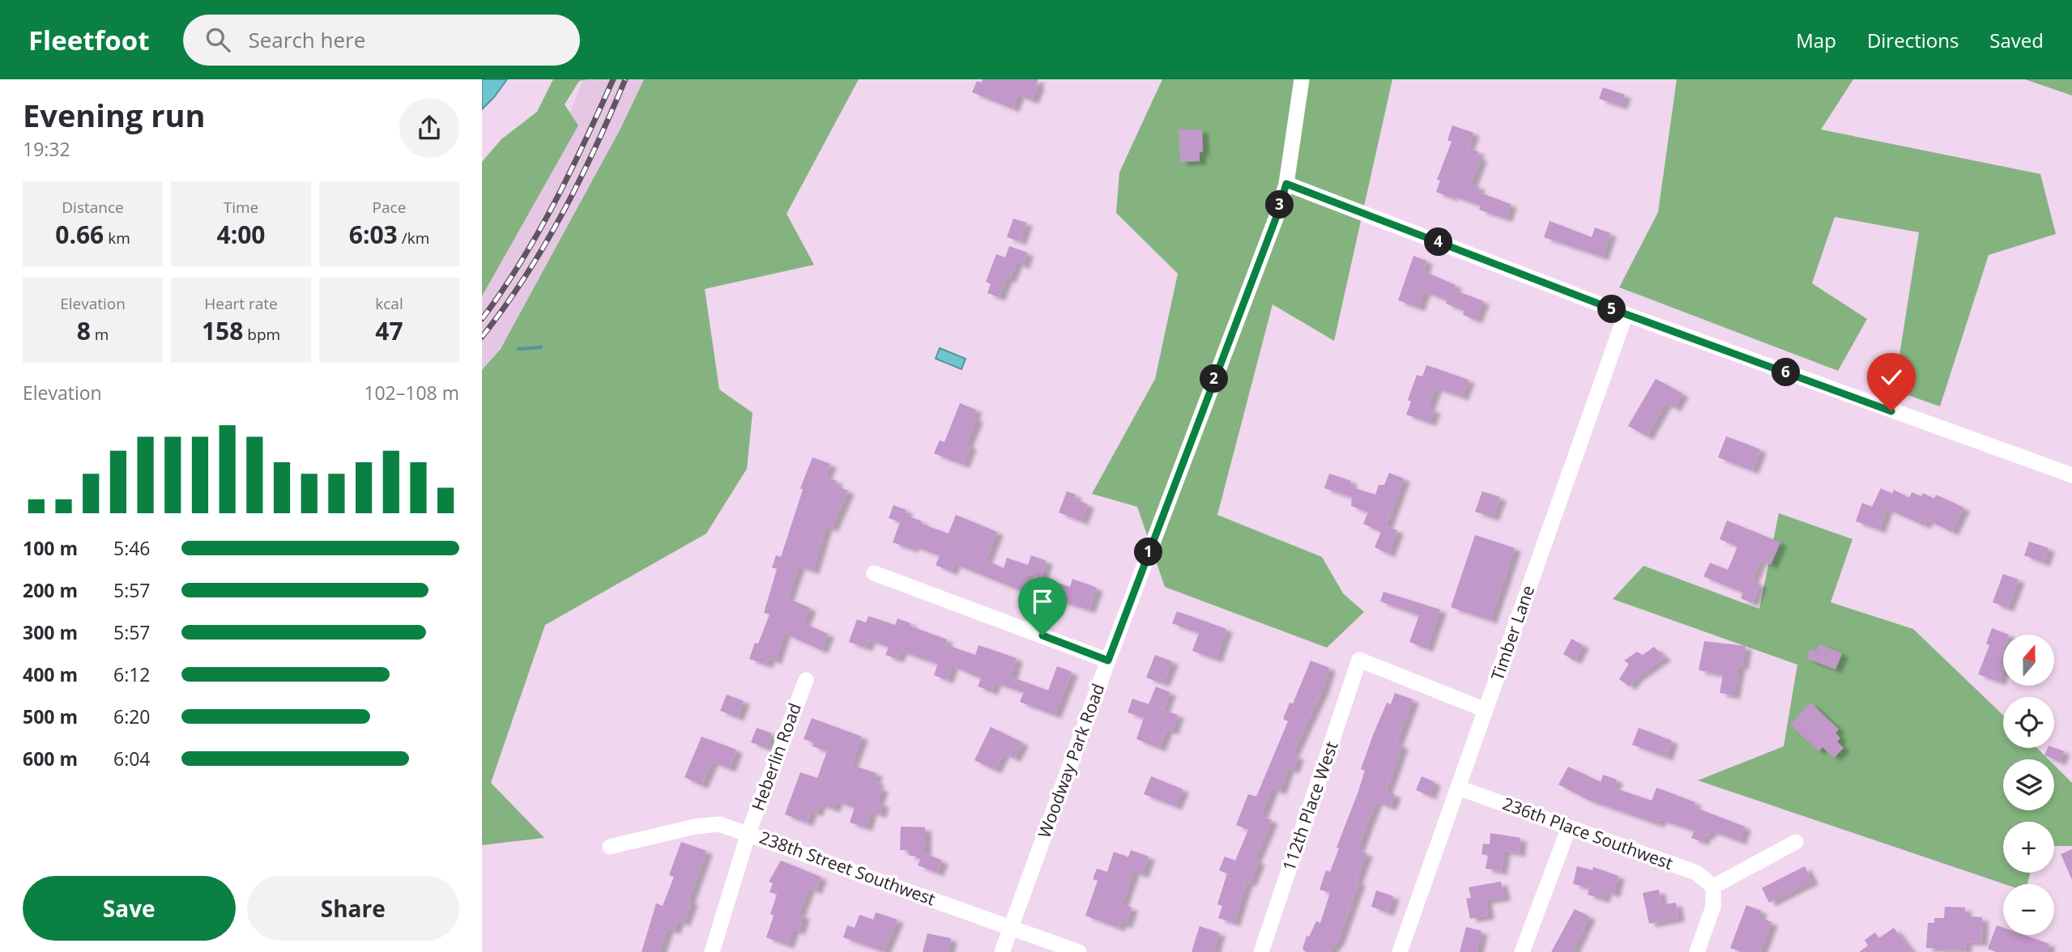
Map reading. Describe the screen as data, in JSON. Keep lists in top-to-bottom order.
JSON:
{
  "streets": {
    "street": [
      "Timber Lane",
      "Heberlin Road",
      "Woodway Park Road",
      "112th Place West",
      "236th Place Southwest",
      "238th Street Southwest"
    ]
  },
  "crossings": [
    ["Timber Lane", "112th Place West"],
    ["Timber Lane", "236th Place Southwest"],
    ["Heberlin Road", "238th Street Southwest"],
    ["Woodway Park Road", "238th Street Southwest"]
  ],
  "north": "top",
  "page": {
    "header": "Fleetfoot",
    "search": "Search here",
    "nav": ["Map", "Directions", "Saved"],
    "heading": ["Evening run", "19:32"],
    "stats": [
      ["Distance", "0.66 km"],
      ["Time", "4:00"],
      ["Pace", "6:03 /km"],
      ["Elevation", "8 m"],
      ["Heart rate", "158 bpm"],
      ["kcal", "47"]
    ],
    "pins": [
      "3",
      "4",
      "5",
      "6",
      "2",
      "1"
    ],
    "chart": ["Elevation", "102–108 m"],
    "list": [
      {
        "name": "100 m",
        "note": "5:46"
      },
      {
        "name": "200 m",
        "note": "5:57"
      },
      {
        "name": "300 m",
        "note": "5:57"
      },
      {
        "name": "400 m",
        "note": "6:12"
      },
      {
        "name": "500 m",
        "note": "6:20"
      },
      {
        "name": "600 m",
        "note": "6:04"
      }
    ],
    "map_buttons": ["+", "−"],
    "buttons": ["Save", "Share"]
  }
}
